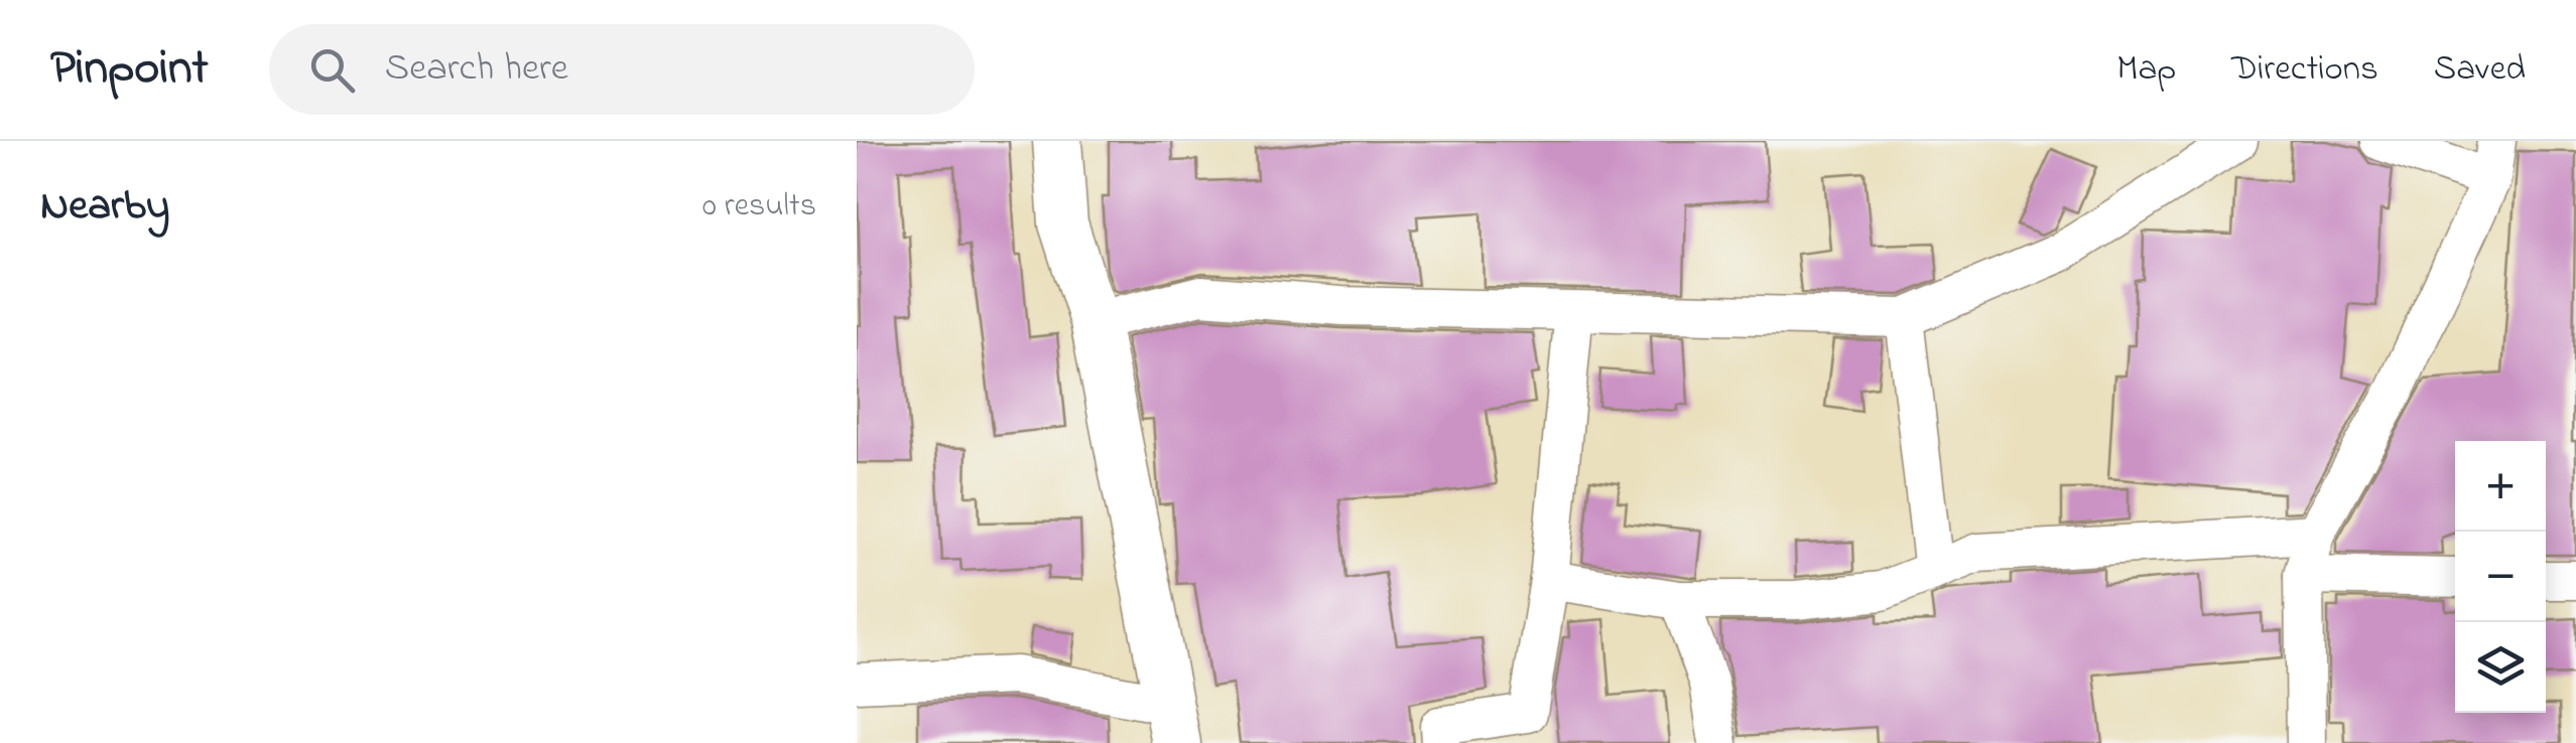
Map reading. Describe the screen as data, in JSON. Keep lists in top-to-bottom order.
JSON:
{
  "page": {
    "header": "Pinpoint",
    "search": "Search here",
    "nav": ["Map", "Directions", "Saved"],
    "heading": ["Nearby", "0 results"],
    "map_buttons": ["+", "−"]
  }
}
